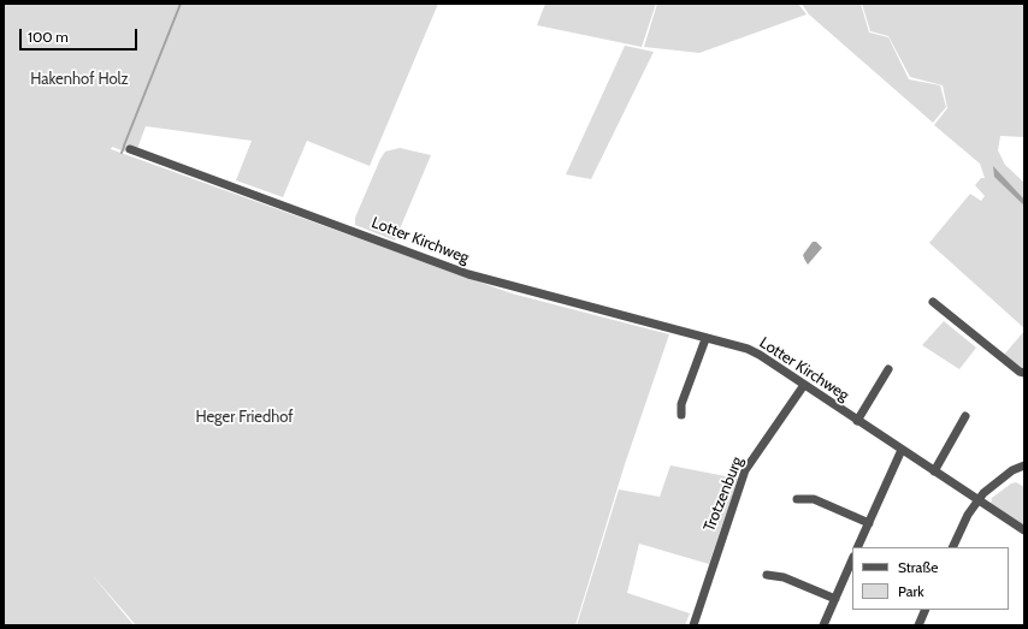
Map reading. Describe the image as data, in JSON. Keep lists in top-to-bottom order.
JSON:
{
  "streets": {
    "street": ["Lotter Kirchweg", "Trotzenburg"]
  },
  "crossings": [
    ["Lotter Kirchweg", "Trotzenburg"]
  ],
  "parks": ["Hakenhof Holz", "Heger Friedhof"],
  "legend": ["Straße", "Park"],
  "scale_bar": "100 m"
}
